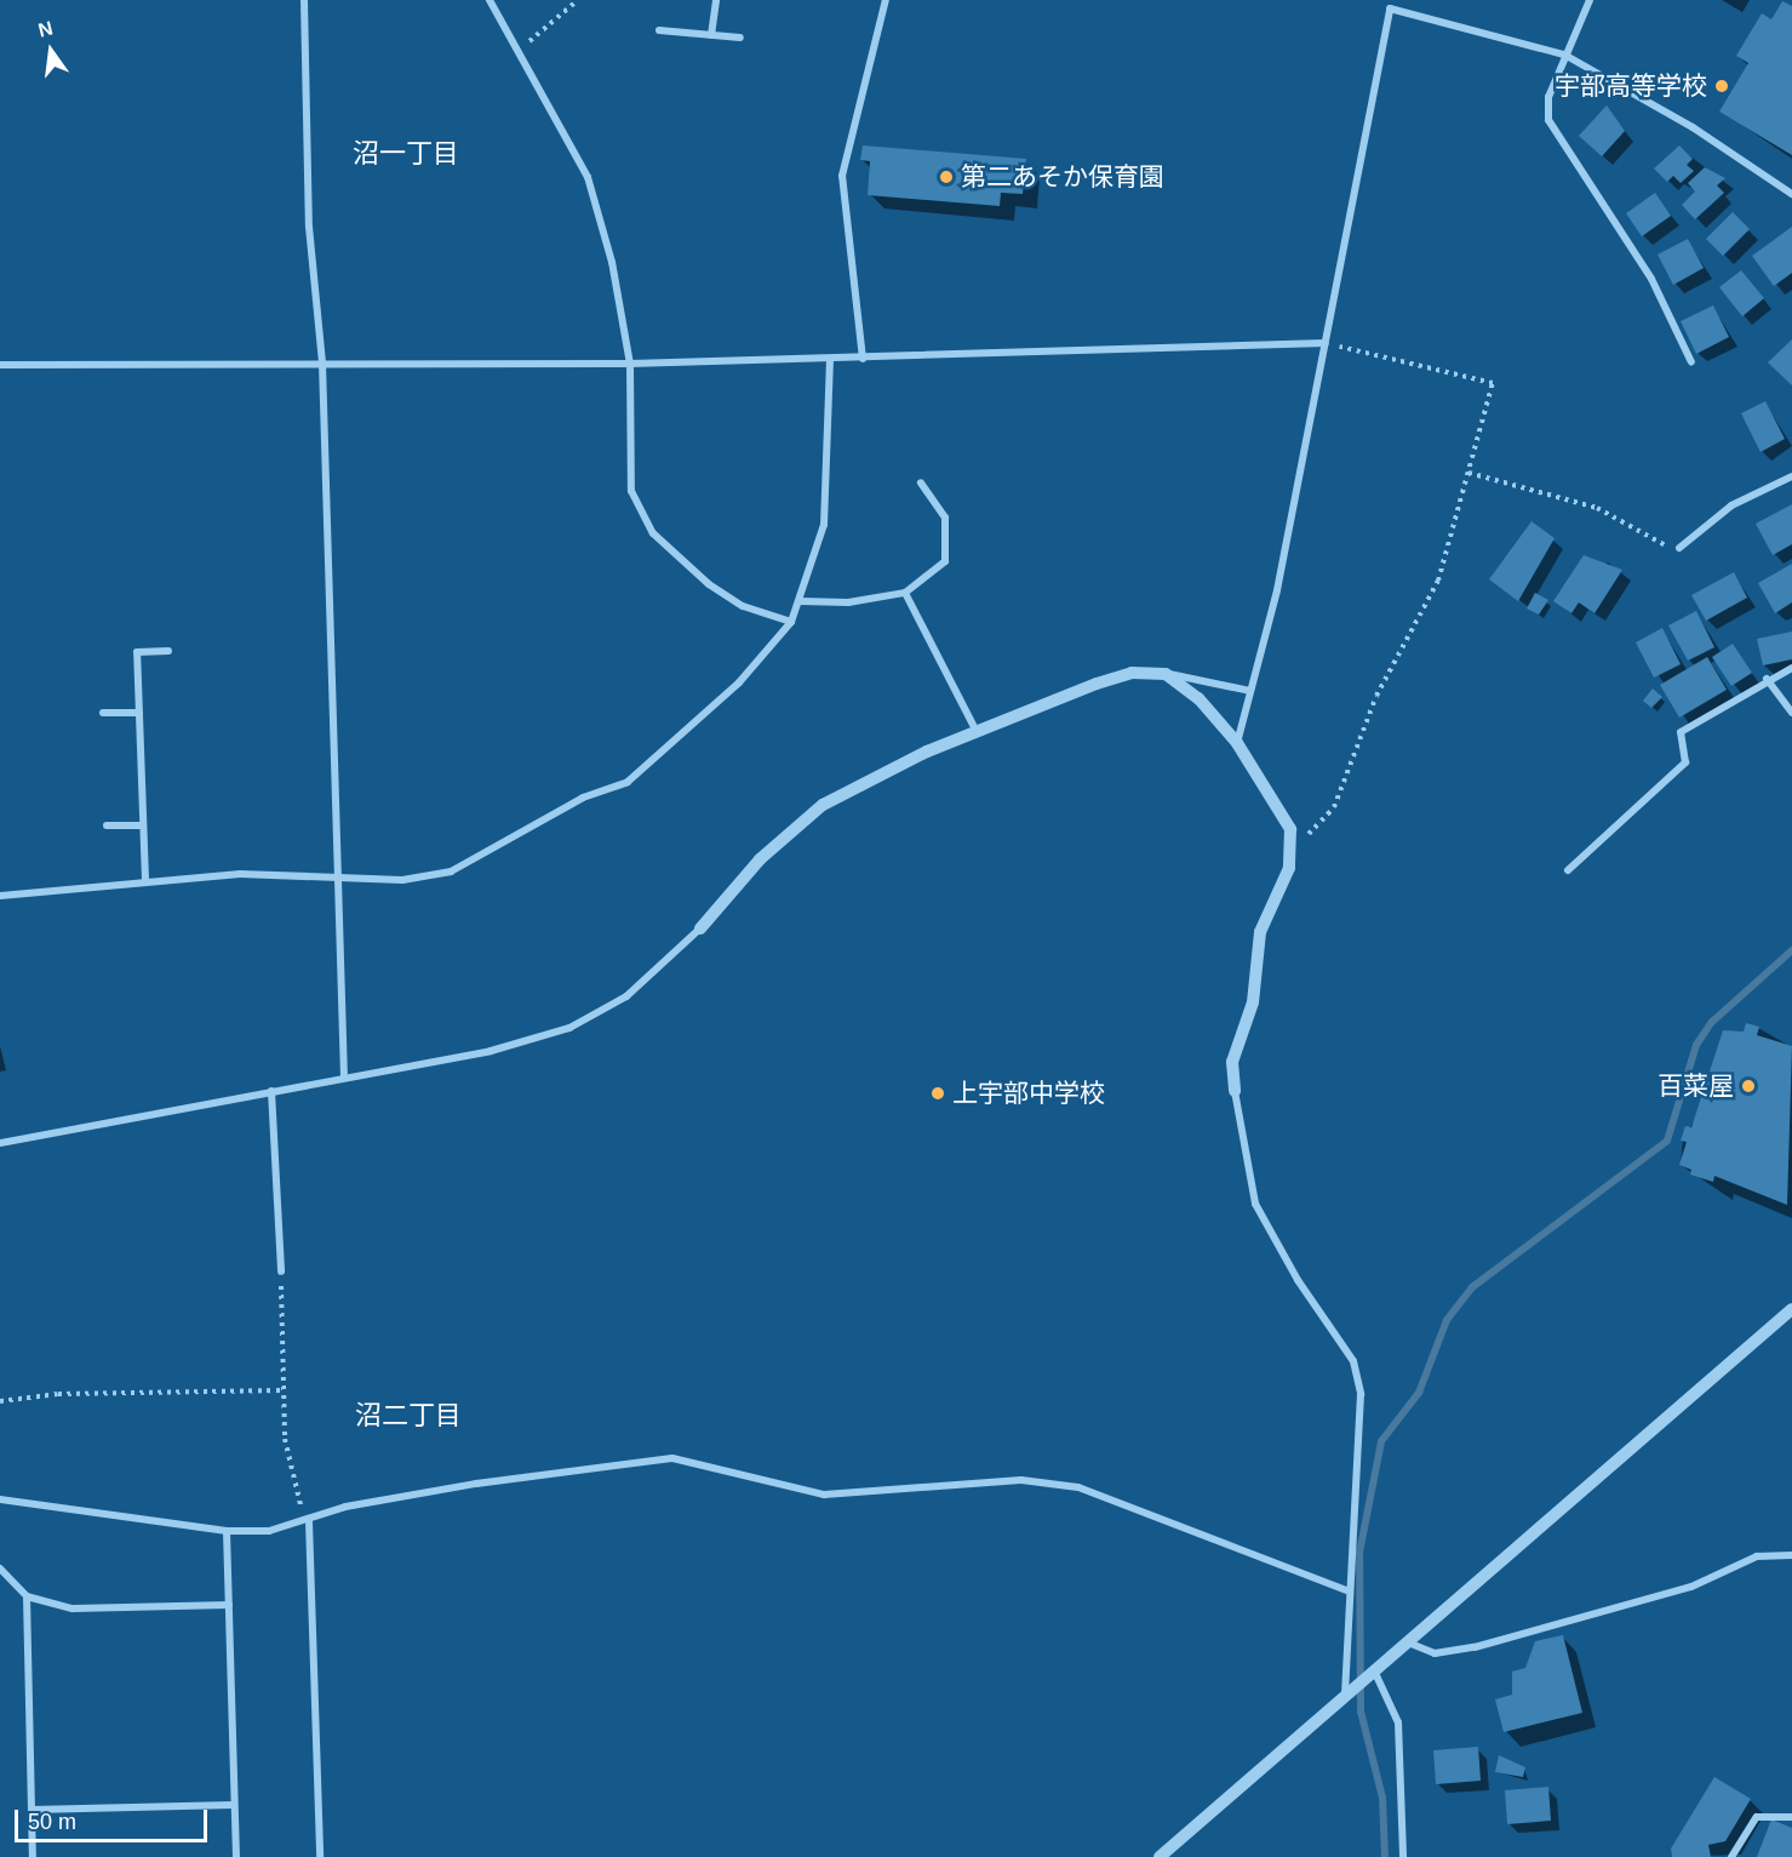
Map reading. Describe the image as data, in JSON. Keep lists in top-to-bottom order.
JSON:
{
  "districts": ["沼一丁目", "沼二丁目"],
  "places": [
    "宇部高等学校",
    "第二あそか保育園",
    "百菜屋",
    "上宇部中学校"
  ],
  "scale_bar": "50 m",
  "north": "top"
}
